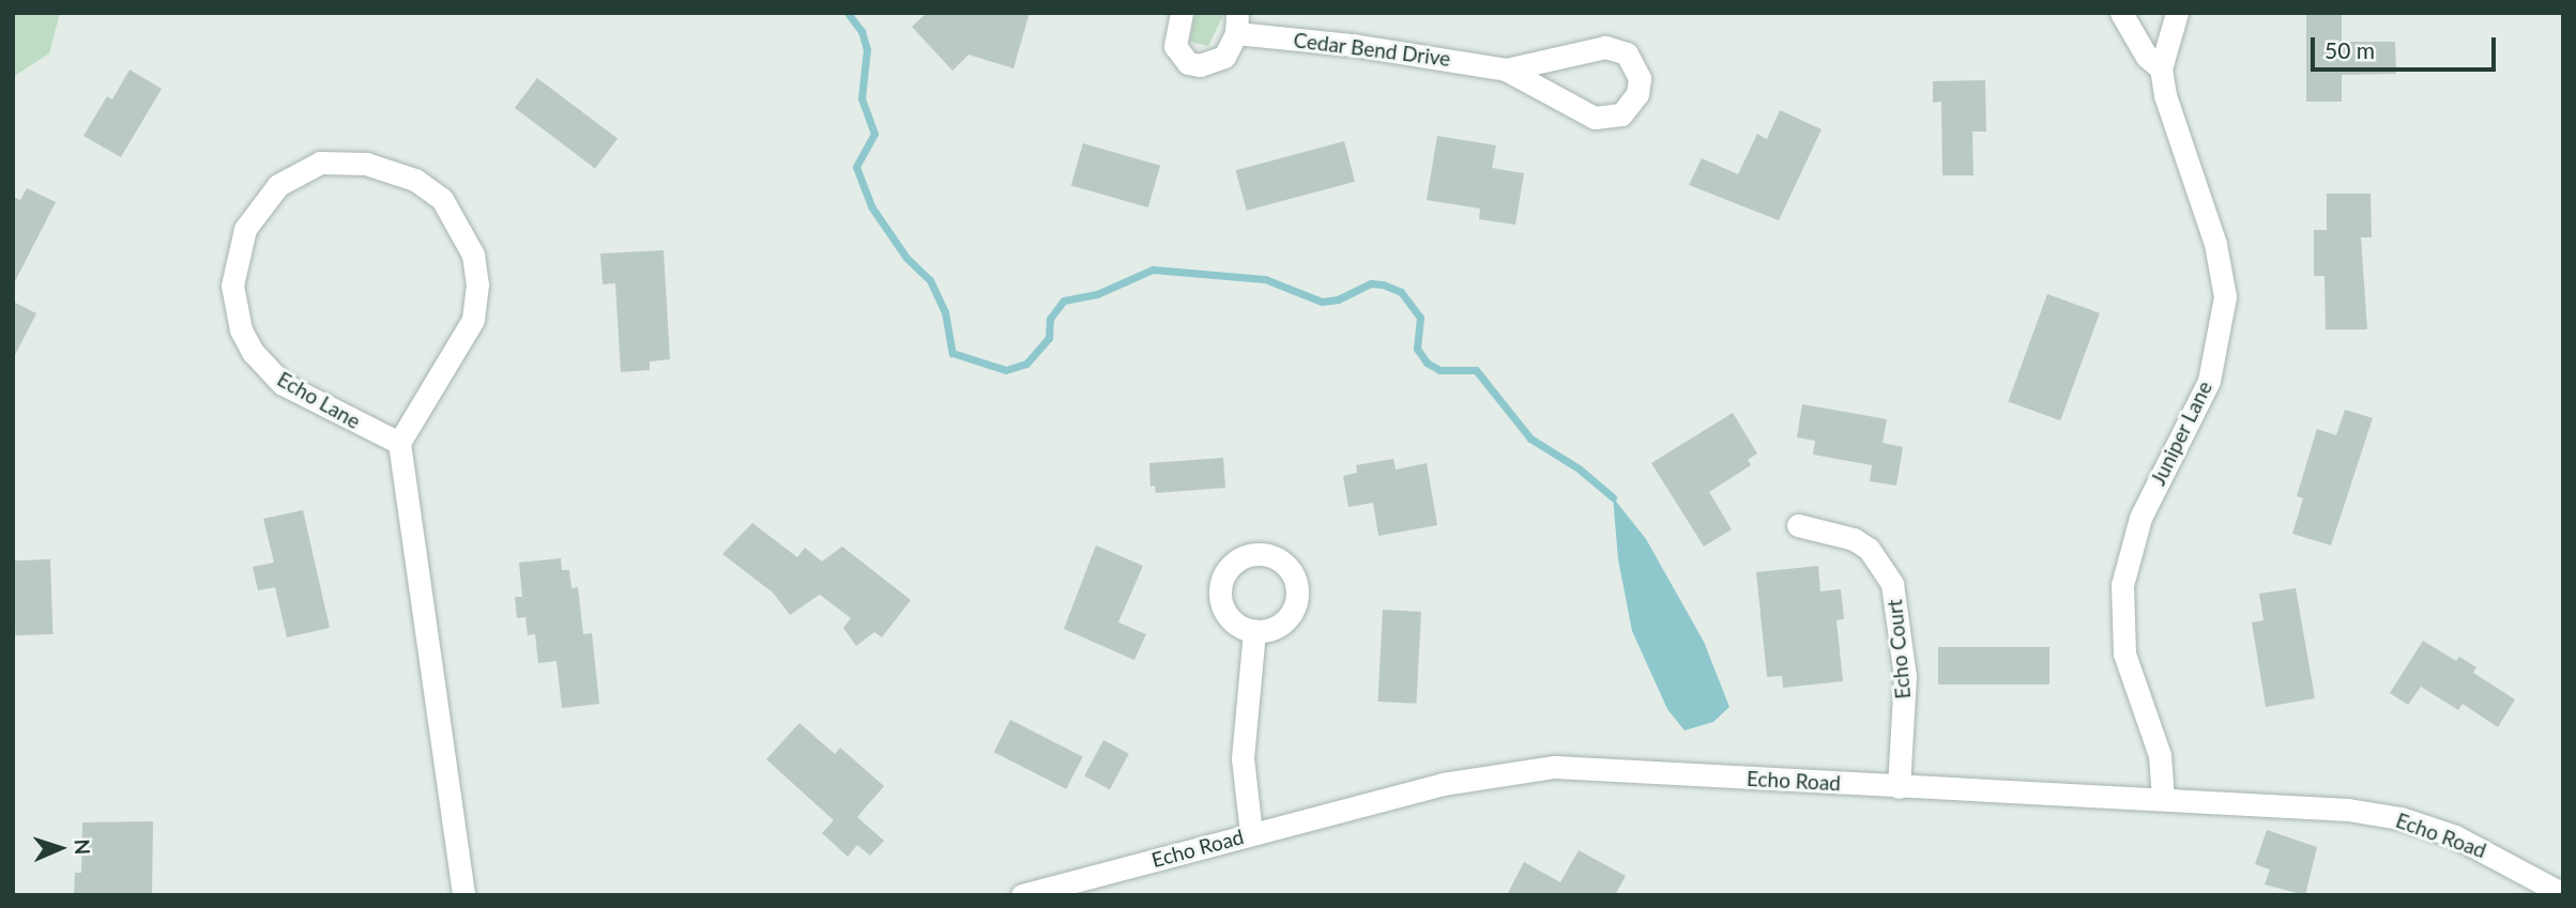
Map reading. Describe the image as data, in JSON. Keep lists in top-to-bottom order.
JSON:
{
  "streets": {
    "street": [
      "Cedar Bend Drive",
      "Echo Lane",
      "Juniper Lane",
      "Echo Court",
      "Echo Road"
    ]
  },
  "crossings": [
    ["Juniper Lane", "Echo Road"],
    ["Echo Court", "Echo Road"]
  ],
  "scale_bar": "50 m",
  "north": "right"
}
